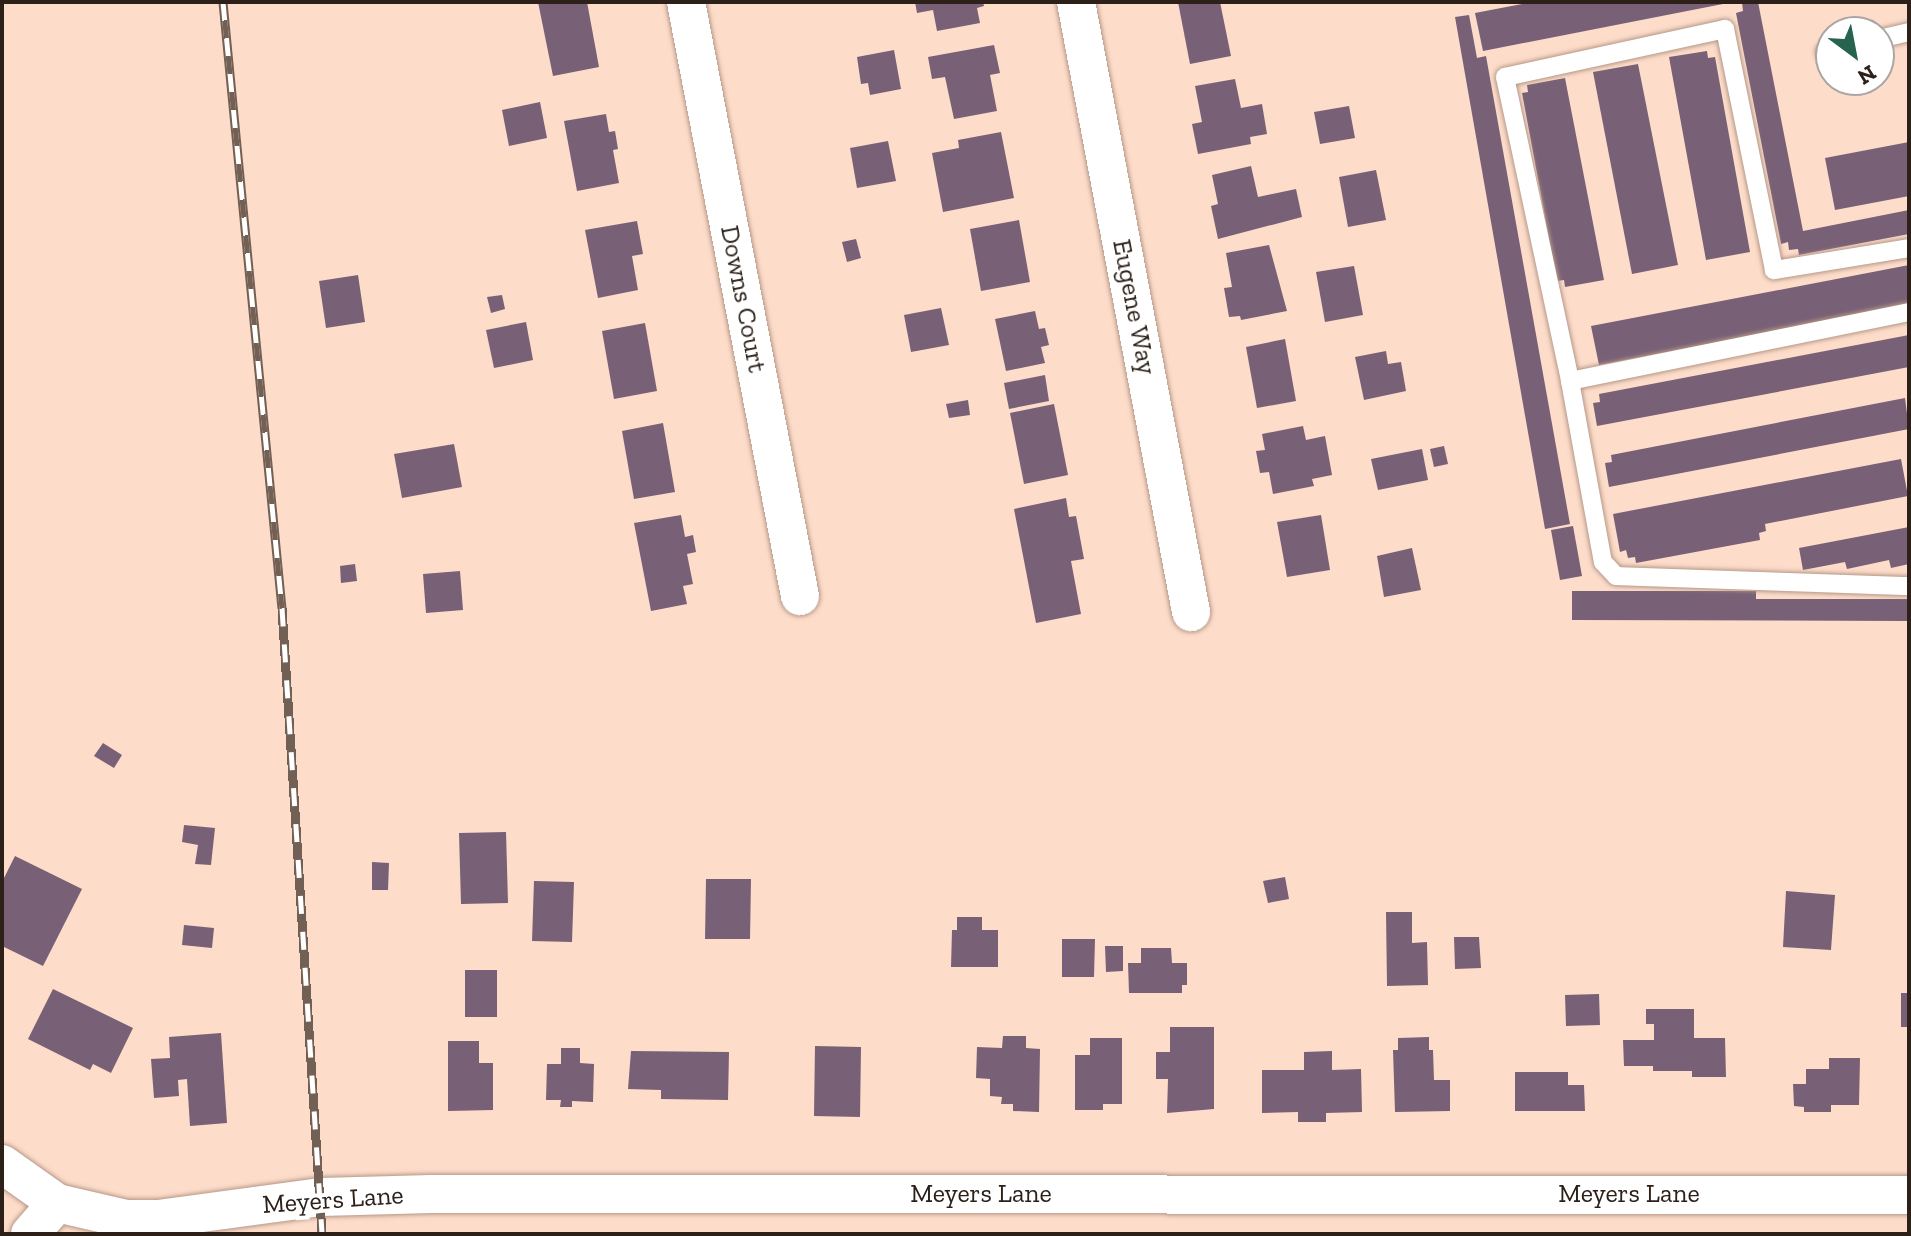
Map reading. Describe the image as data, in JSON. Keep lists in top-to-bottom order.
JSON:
{
  "streets": {
    "street": ["Downs Court", "Eugene Way", "Meyers Lane"]
  },
  "north": "bottom right"
}
